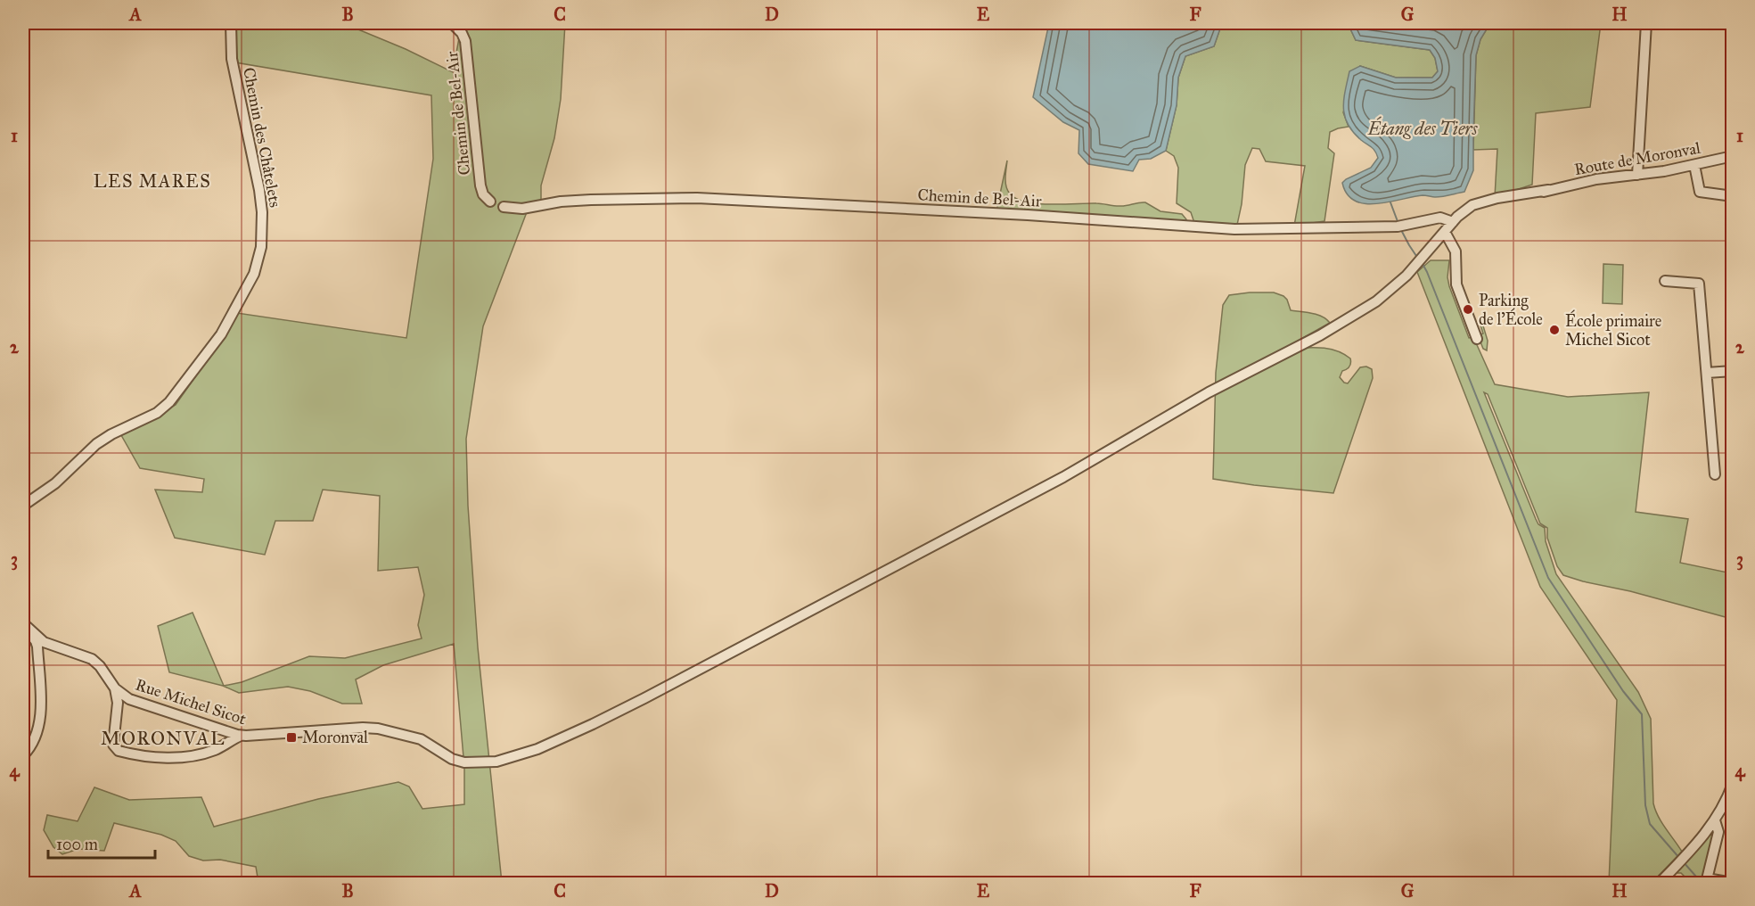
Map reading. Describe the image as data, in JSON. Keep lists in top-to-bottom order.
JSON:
{
  "streets": {
    "street": [
      "Chemin de Bel-Air",
      "Chemin des Châtelets",
      "Route de Moronval",
      "Rue Michel Sicot"
    ]
  },
  "crossings": [
    ["Chemin de Bel-Air", "Route de Moronval"],
    ["Route de Moronval", "Rue Michel Sicot"]
  ],
  "districts": ["LES MARES", "MORONVAL"],
  "water": ["Étang des Tiers"],
  "places": {
    "other": ["Parking de l'École", "École primaire Michel Sicot"],
    "transit": ["Moronval"]
  },
  "scale_bar": "100 m",
  "grid": {
    "columns": [
      "A",
      "B",
      "C",
      "D",
      "E",
      "F",
      "G",
      "H"
    ],
    "rows": [
      "1",
      "2",
      "3",
      "4"
    ]
  }
}
